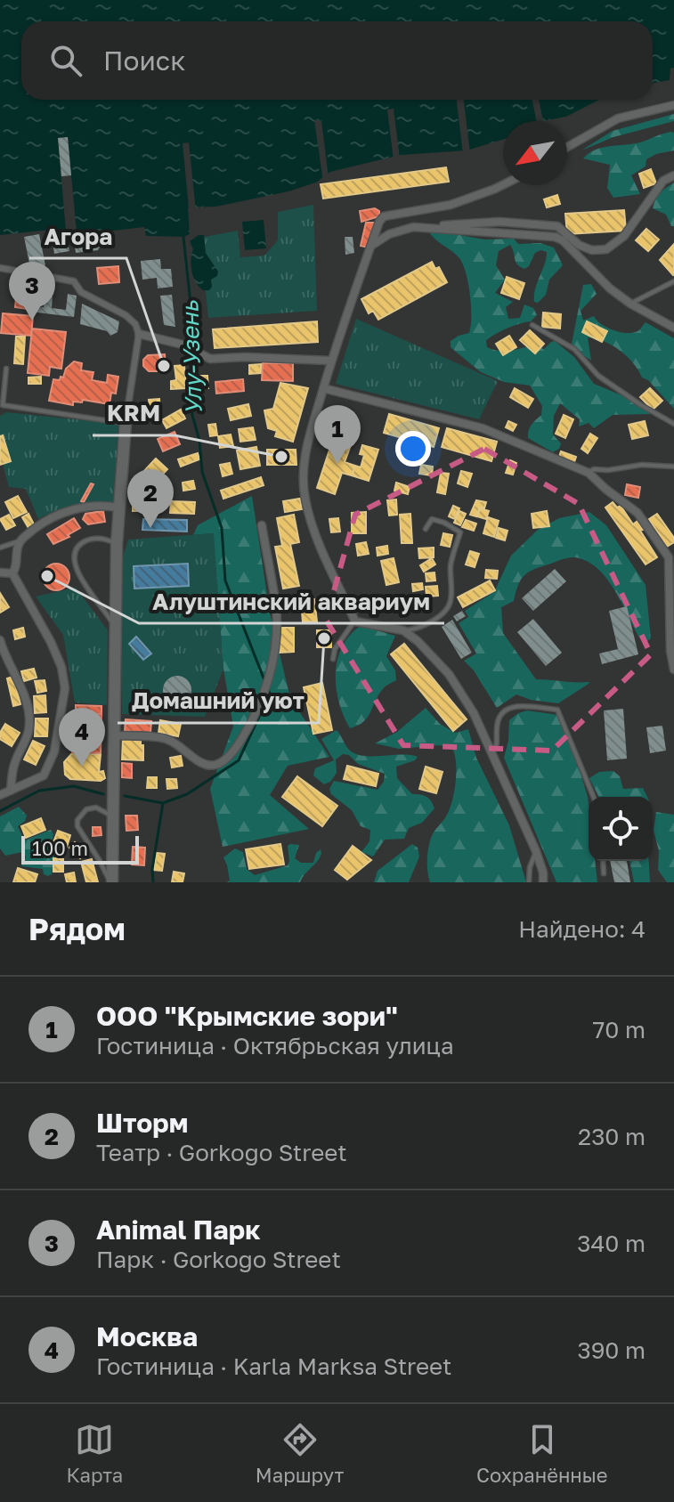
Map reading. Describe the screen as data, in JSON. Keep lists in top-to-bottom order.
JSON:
{
  "water": ["Улу-Узень"],
  "places": [
    "Агора",
    "KRM",
    "Алуштинский аквариум",
    "Домашний уют"
  ],
  "scale_bar": "100 m",
  "north": "bottom left",
  "page": {
    "search": "Поиск",
    "pins": [
      "3",
      "1",
      "2",
      "4"
    ],
    "scale": "100 m",
    "heading": ["Рядом", "Найдено: 4"],
    "list": [
      {
        "mark": "1",
        "name": "ООО \"Крымские зори\"",
        "note": "Гостиница · Октябрьская улица",
        "value": "70 m"
      },
      {
        "mark": "2",
        "name": "Шторм",
        "note": "Театр · Gorkogo Street",
        "value": "230 m"
      },
      {
        "mark": "3",
        "name": "Animal Парк",
        "note": "Парк · Gorkogo Street",
        "value": "340 m"
      },
      {
        "mark": "4",
        "name": "Москва",
        "note": "Гостиница · Karla Marksa Street",
        "value": "390 m"
      }
    ],
    "nav": ["Карта", "Маршрут", "Сохранённые"]
  }
}
